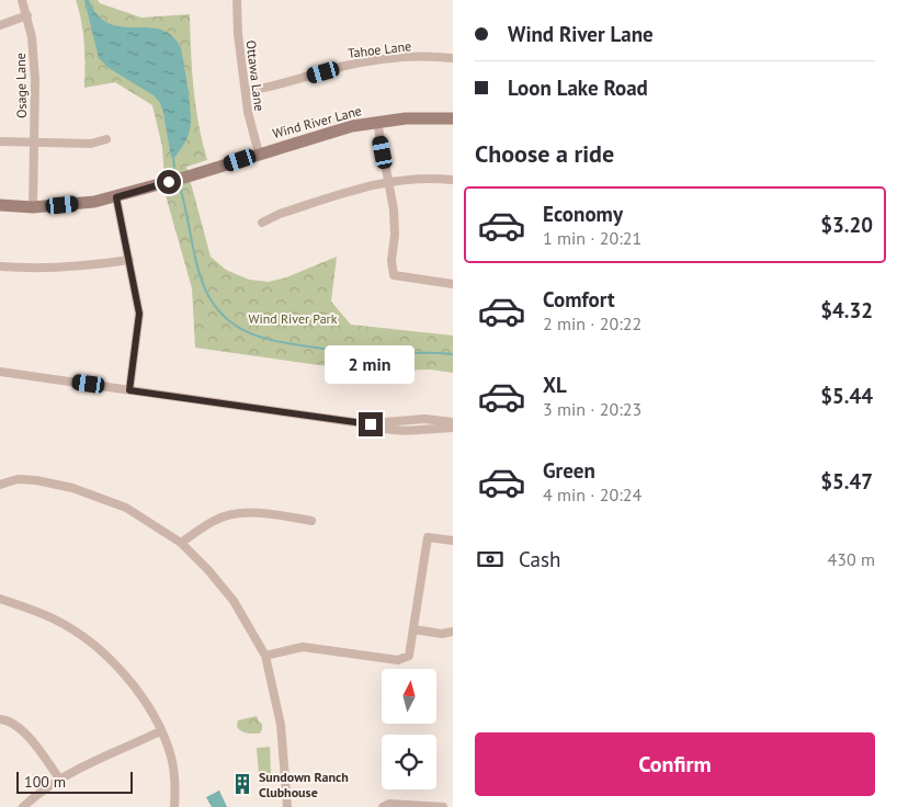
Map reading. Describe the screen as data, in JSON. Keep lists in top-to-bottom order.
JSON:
{
  "streets": {
    "street": [
      "Tahoe Lane",
      "Ottawa Lane",
      "Osage Lane",
      "Wind River Lane"
    ]
  },
  "crossings": [
    ["Tahoe Lane", "Ottawa Lane"],
    ["Ottawa Lane", "Wind River Lane"],
    ["Osage Lane", "Wind River Lane"]
  ],
  "parks": ["Wind River Park"],
  "places": {
    "building": ["Sundown Ranch Clubhouse"]
  },
  "scale_bar": "100 m",
  "north": "top",
  "page": {
    "banner": ["Wind River Lane", "Loon Lake Road"],
    "heading": "Choose a ride",
    "list": [
      {
        "name": "Economy",
        "note": "1 min · 20:21",
        "value": "$3.20"
      },
      {
        "name": "Comfort",
        "note": "2 min · 20:22",
        "value": "$4.32"
      },
      {
        "name": "XL",
        "note": "3 min · 20:23",
        "value": "$5.44"
      },
      {
        "name": "Green",
        "note": "4 min · 20:24",
        "value": "$5.47"
      }
    ],
    "bubble": "2 min",
    "pay": ["Cash", "430 m"],
    "buttons": "Confirm",
    "scale": "100 m"
  }
}
